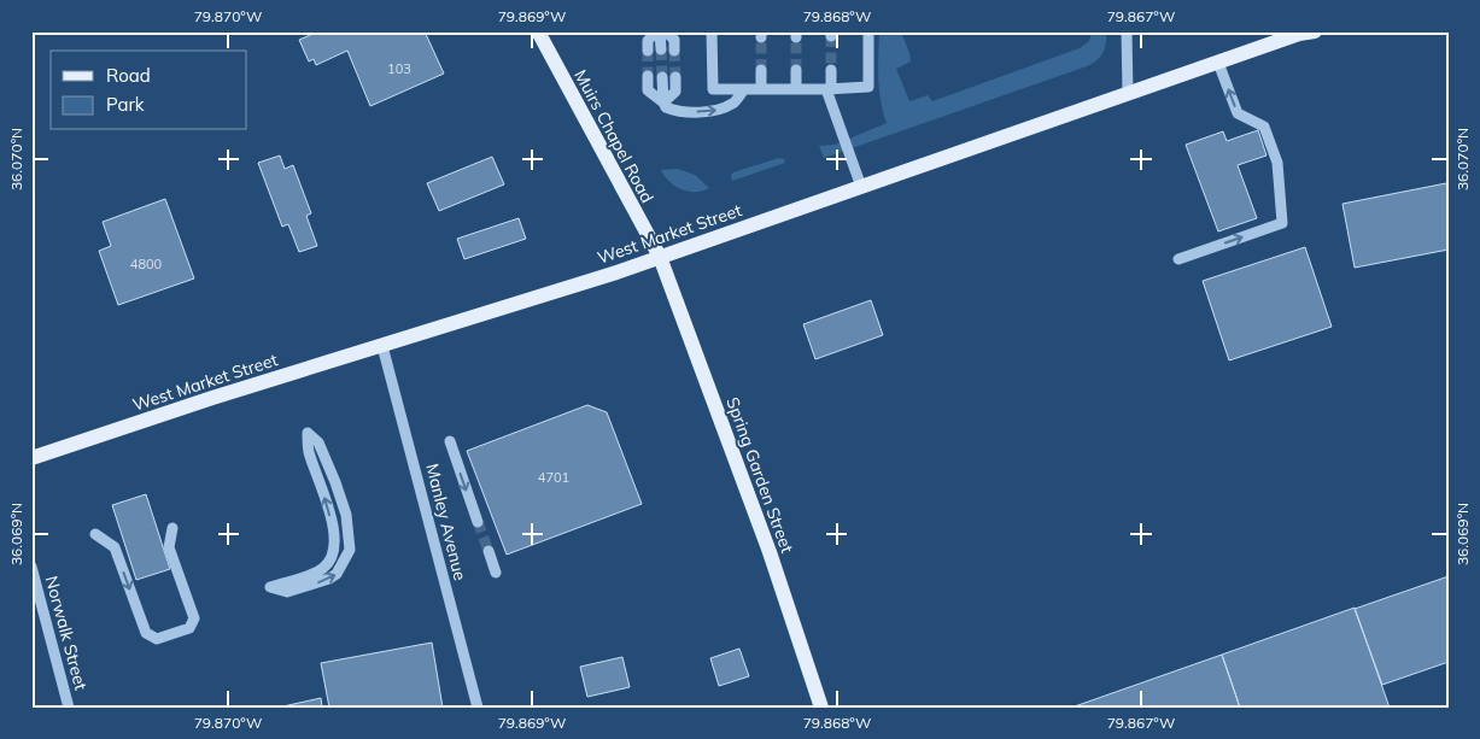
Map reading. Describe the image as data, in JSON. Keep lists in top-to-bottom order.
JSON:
{
  "streets": {
    "main road": ["Muirs Chapel Road", "West Market Street", "Spring Garden Street"],
    "street": ["Manley Avenue", "Norwalk Street"]
  },
  "crossings": [
    ["Muirs Chapel Road", "West Market Street"],
    ["Muirs Chapel Road", "Spring Garden Street"],
    ["West Market Street", "Spring Garden Street"],
    ["West Market Street", "Manley Avenue"]
  ],
  "house_numbers": ["103", "4800", "4701"],
  "legend": ["Road", "Park"],
  "coordinates": [
    "79.870°W",
    "79.869°W",
    "79.868°W",
    "79.867°W",
    "36.070°N",
    "36.069°N"
  ]
}
